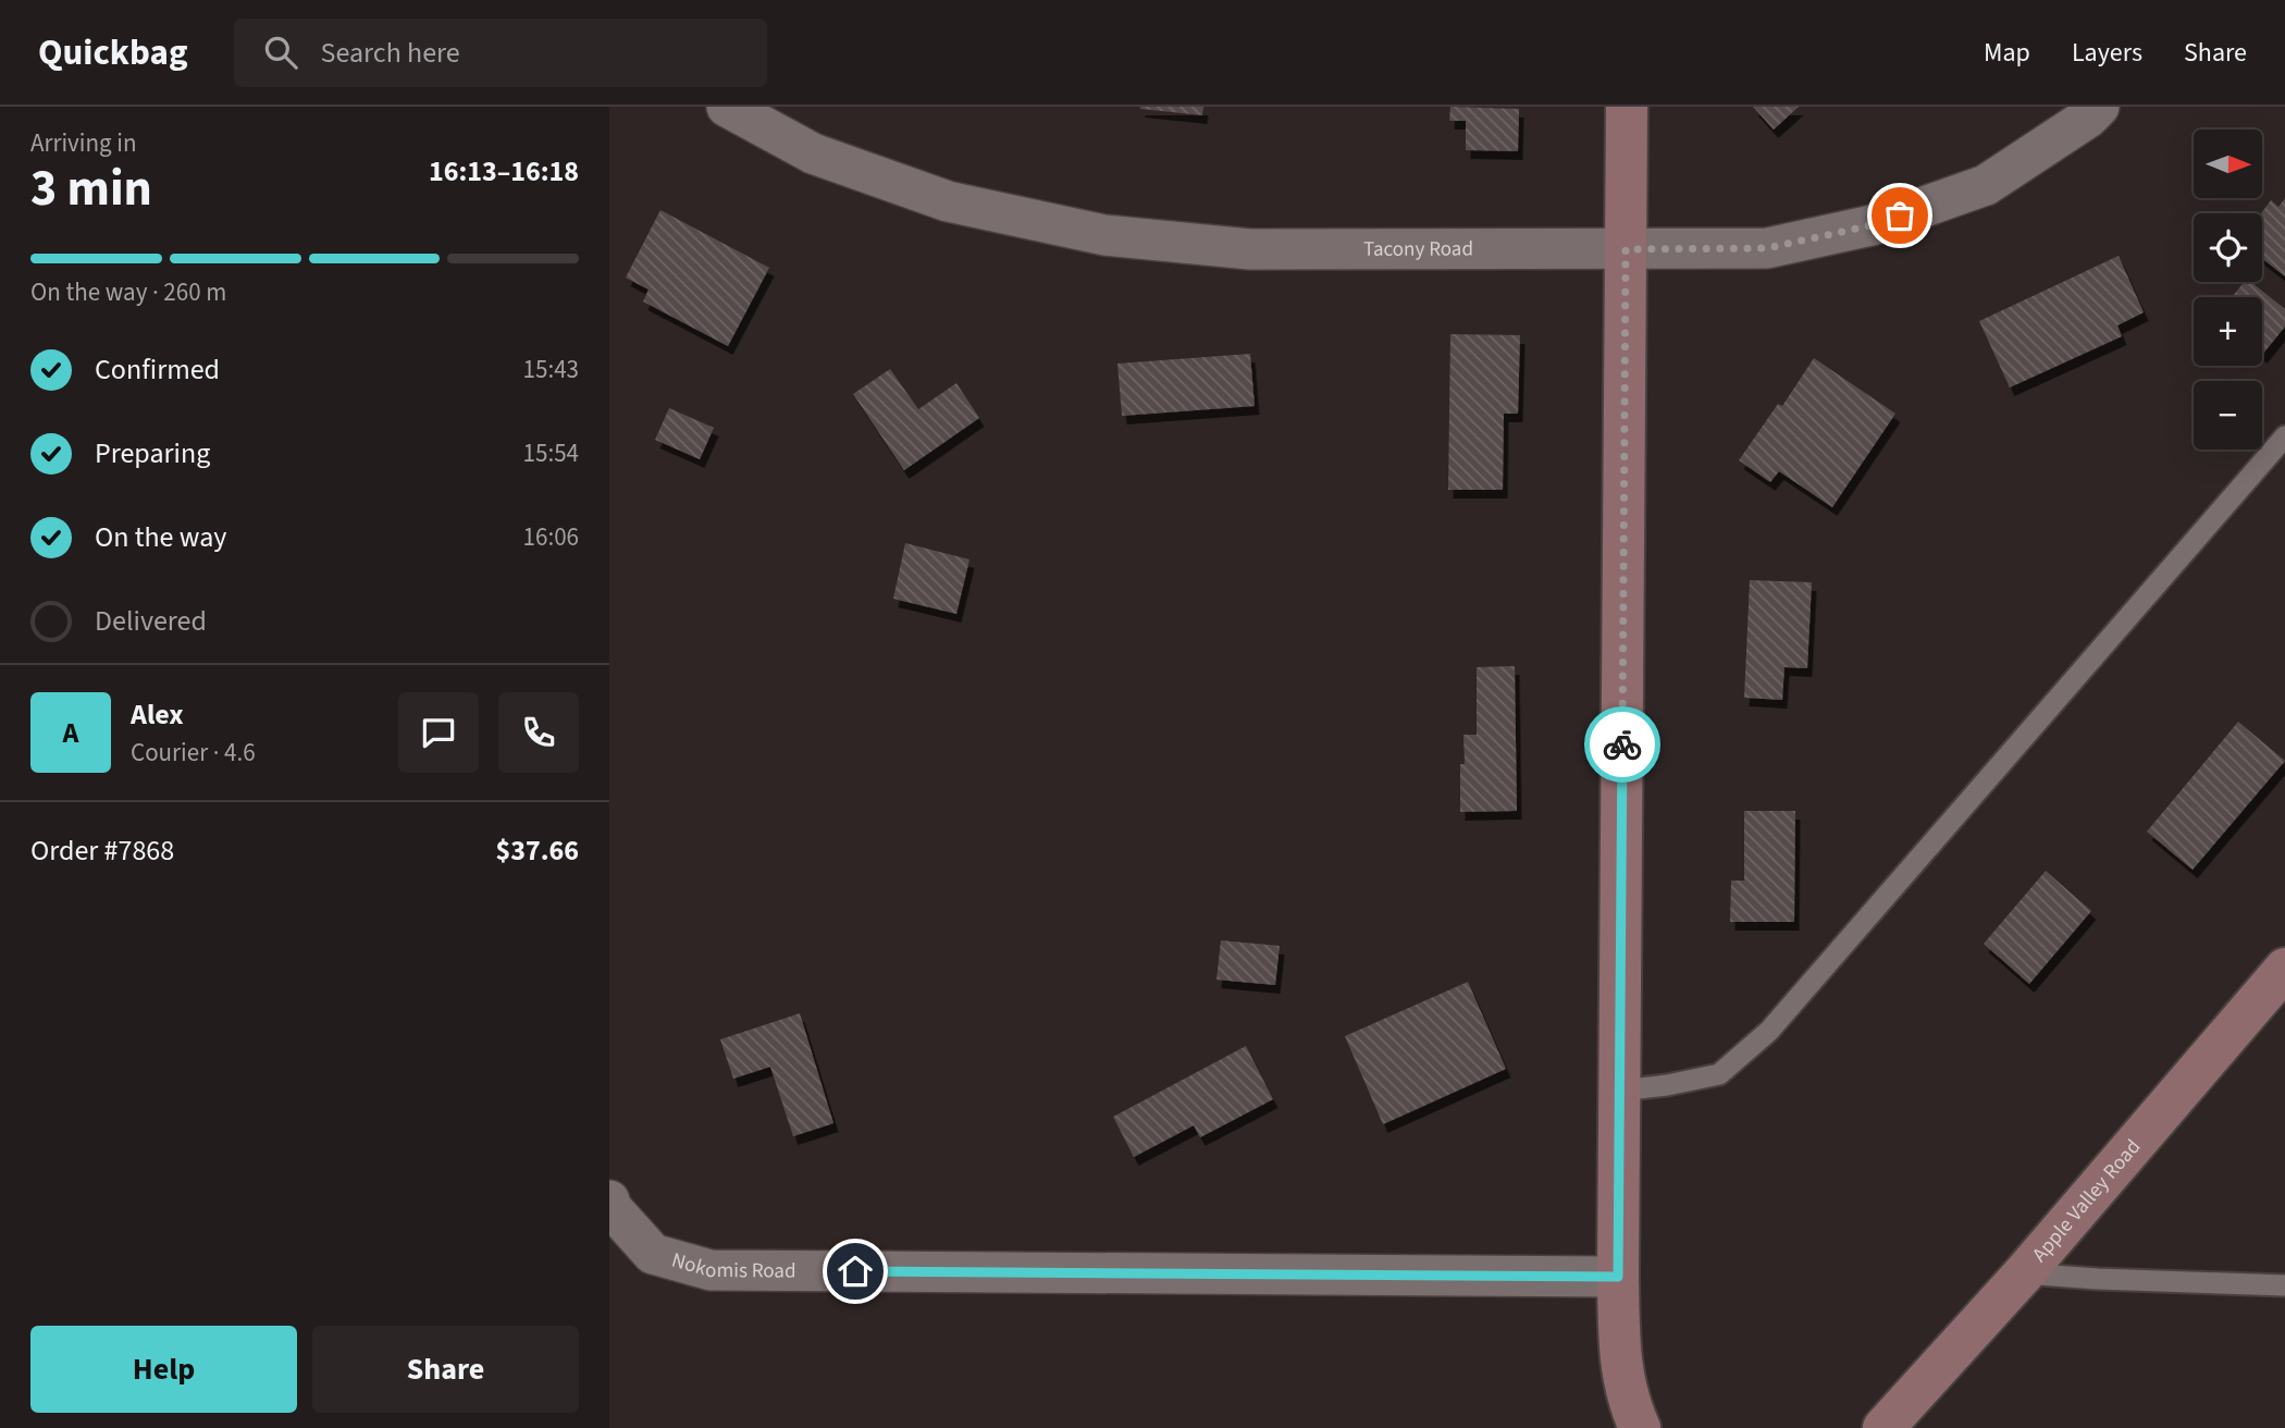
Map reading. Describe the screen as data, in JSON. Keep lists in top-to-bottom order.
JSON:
{
  "streets": {
    "street": ["Tacony Road", "Apple Valley Road", "Nokomis Road"]
  },
  "north": "right",
  "page": {
    "header": "Quickbag",
    "search": "Search here",
    "nav": ["Map", "Layers", "Share"],
    "heading": ["3 min", "Arriving in", "16:13–16:18"],
    "panel": [
      "Alex",
      "Courier · 4.6",
      "Order #7868",
      "$37.66"
    ],
    "map_buttons": ["+", "−"],
    "bar": "On the way · 260 m",
    "list": [
      ["Confirmed", "15:43"],
      ["Preparing", "15:54"],
      ["On the way", "16:06"],
      "Delivered"
    ],
    "round": "A",
    "buttons": ["Help", "Share"]
  }
}
